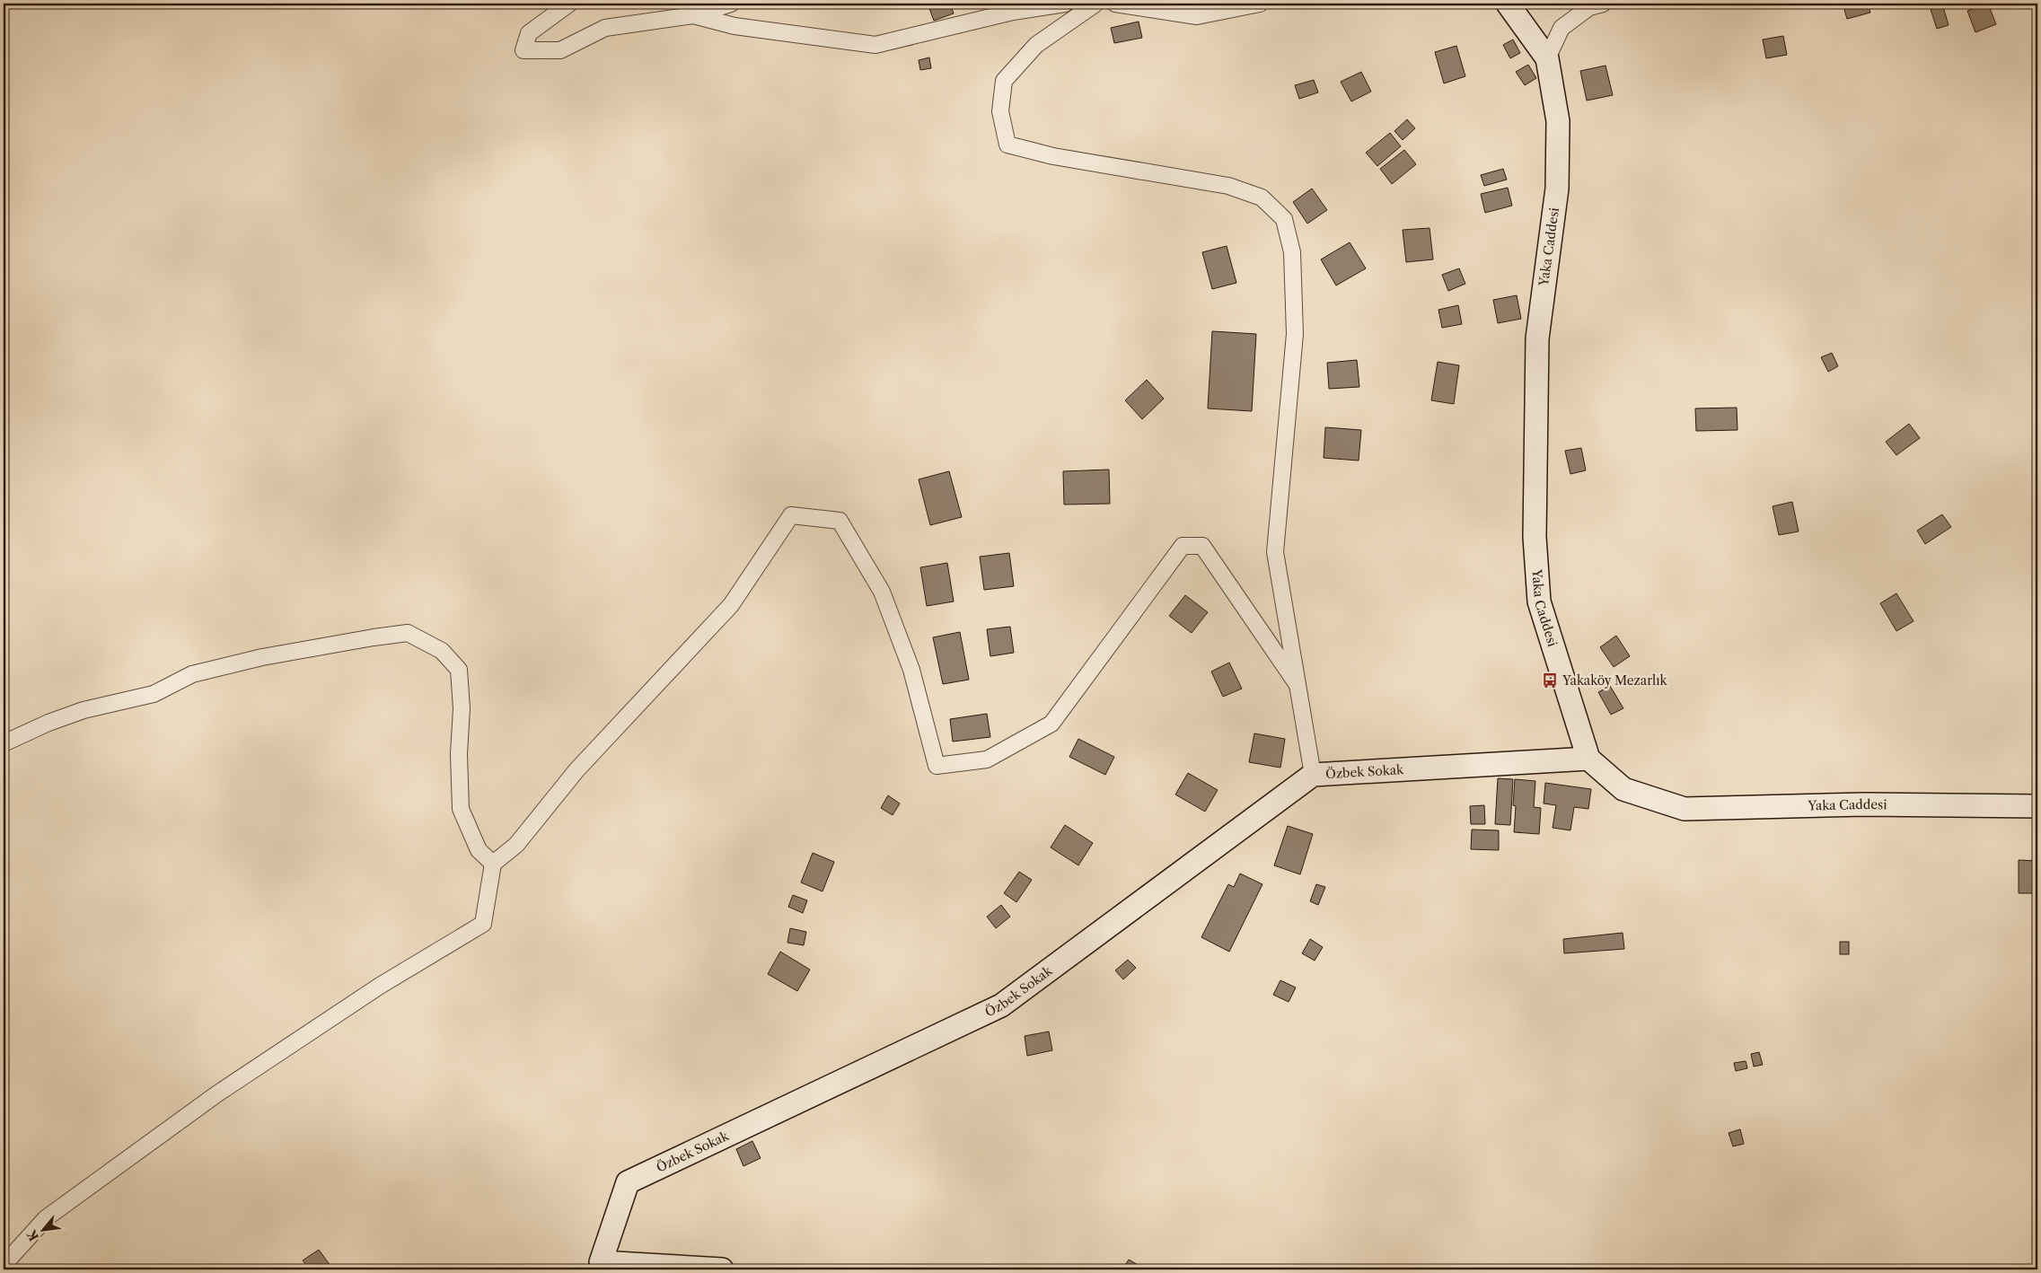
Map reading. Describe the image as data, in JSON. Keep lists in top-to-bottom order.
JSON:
{
  "streets": {
    "street": ["Yaka Caddesi", "Özbek Sokak"]
  },
  "crossings": [
    ["Yaka Caddesi", "Özbek Sokak"]
  ],
  "places": {
    "bus stop": ["Yakaköy Mezarlık"]
  },
  "north": "bottom left"
}
